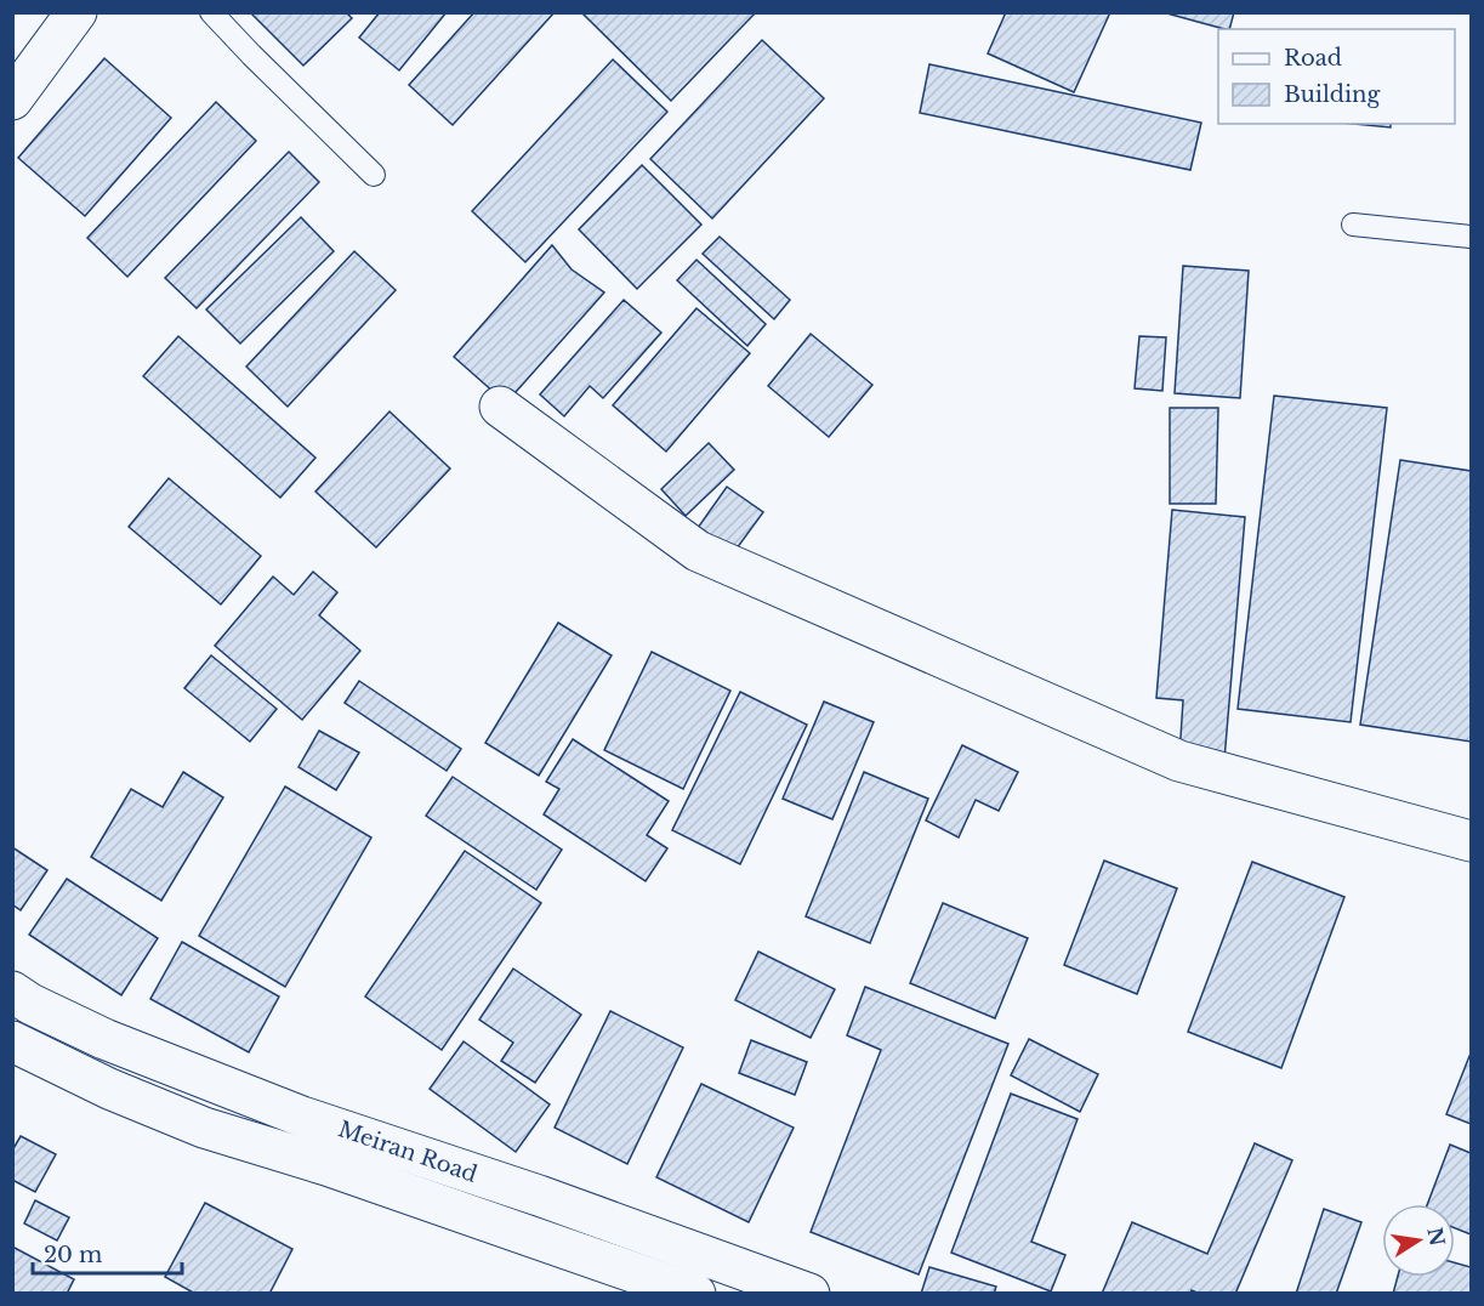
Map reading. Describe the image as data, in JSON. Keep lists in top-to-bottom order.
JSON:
{
  "streets": {
    "main road": ["Meiran Road"]
  },
  "legend": ["Road", "Building"],
  "scale_bar": "20 m",
  "north": "right"
}
